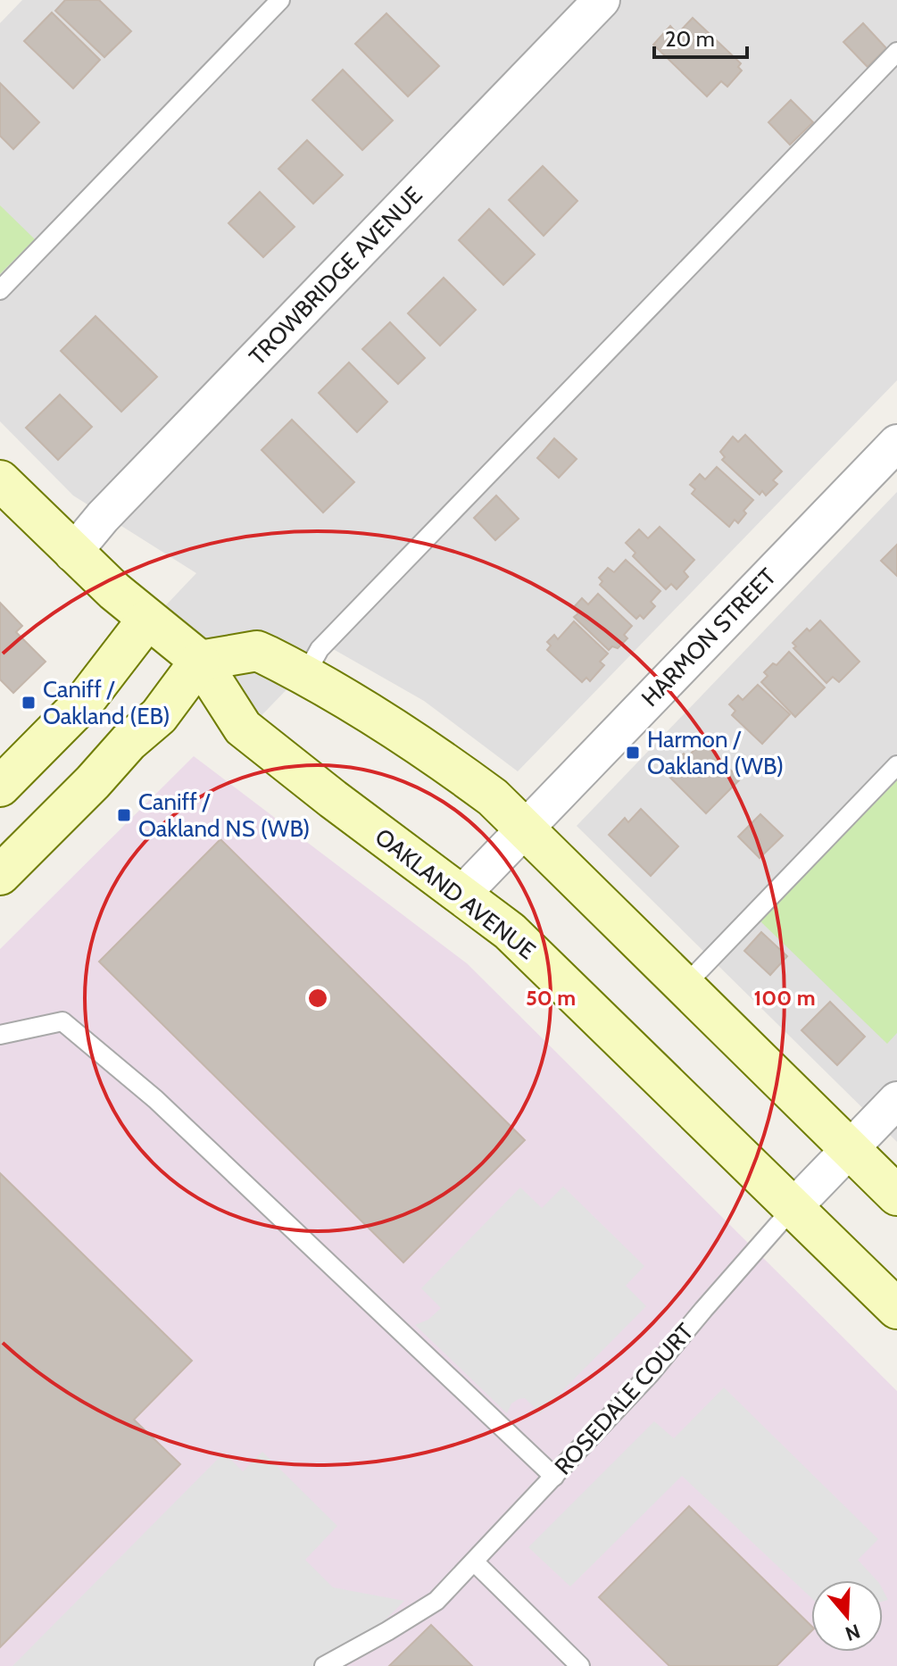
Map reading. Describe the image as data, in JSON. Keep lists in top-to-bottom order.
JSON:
{
  "streets": {
    "street": [
      "TROWBRIDGE AVENUE",
      "HARMON STREET",
      "OAKLAND AVENUE",
      "ROSEDALE COURT"
    ]
  },
  "crossings": [
    ["TROWBRIDGE AVENUE", "OAKLAND AVENUE"],
    ["HARMON STREET", "OAKLAND AVENUE"],
    ["OAKLAND AVENUE", "ROSEDALE COURT"]
  ],
  "places": {
    "transit": ["Caniff / Oakland (EB)", "Harmon / Oakland (WB)", "Caniff / Oakland NS (WB)"]
  },
  "scale_bar": "20 m",
  "north": "bottom",
  "rings": ["50 m", "100 m"]
}
